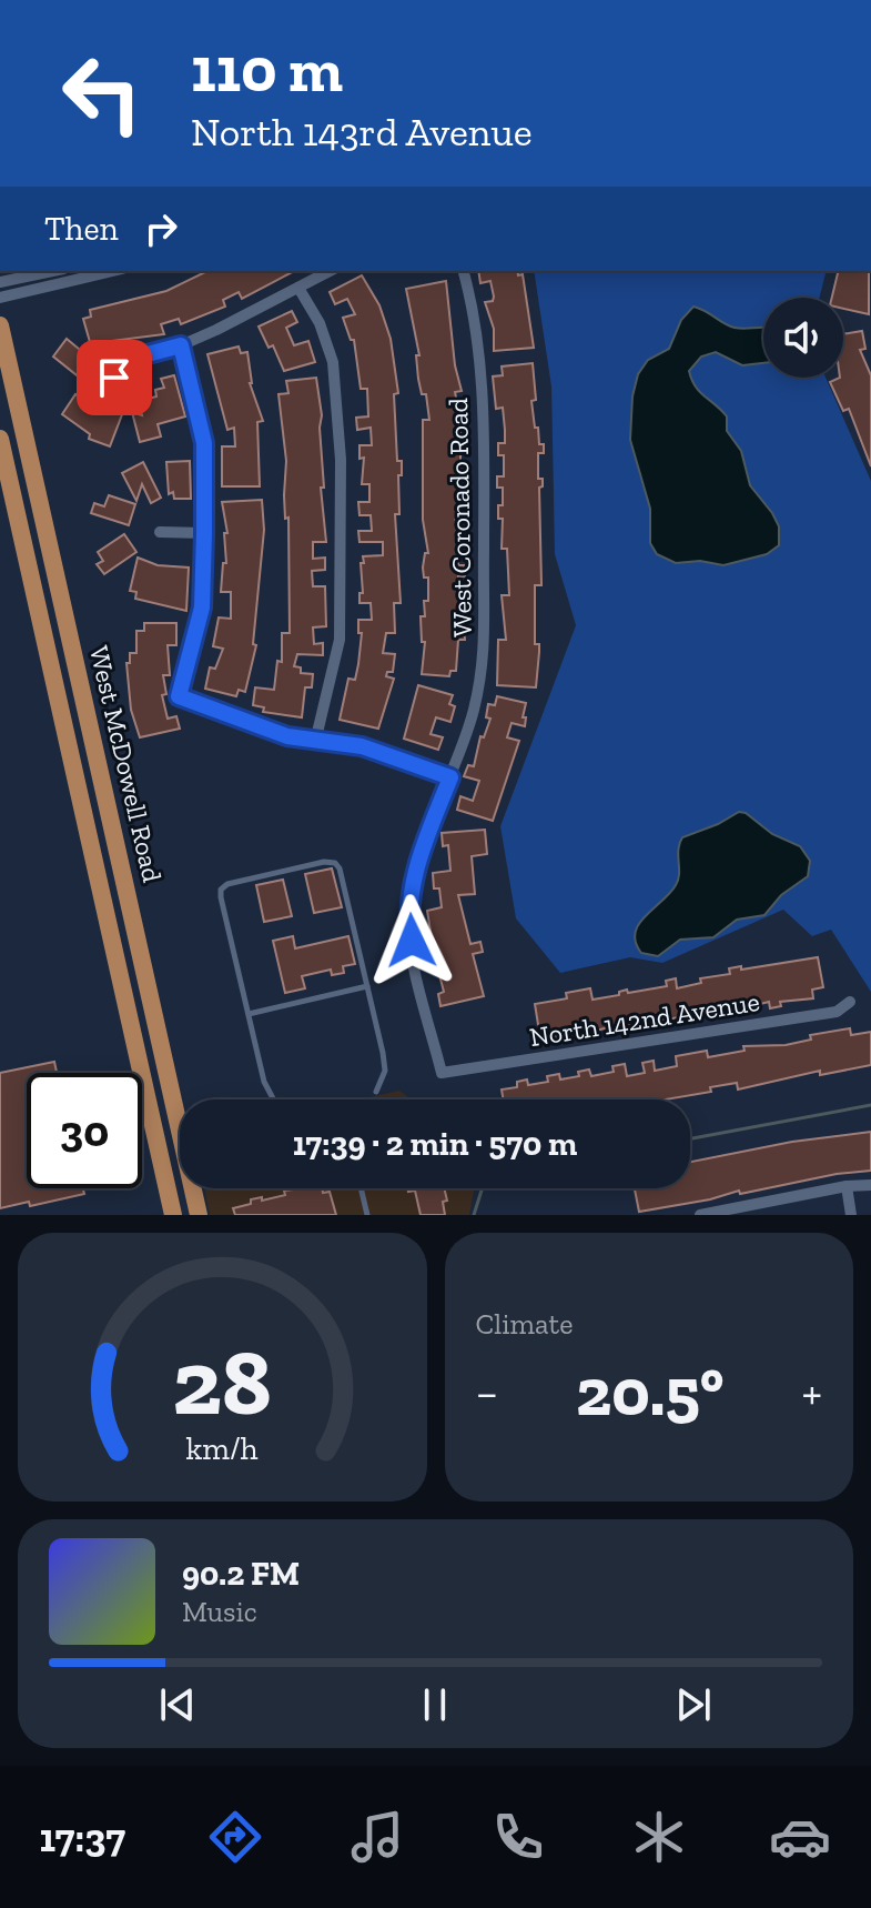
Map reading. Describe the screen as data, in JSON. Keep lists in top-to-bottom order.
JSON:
{
  "streets": {
    "main road": ["West McDowell Road"],
    "street": ["West Coronado Road", "North 142nd Avenue"]
  },
  "crossings": [
    ["West Coronado Road", "North 142nd Avenue"]
  ],
  "page": {
    "turn": ["110 m", "North 143rd Avenue"],
    "then": "Then",
    "limit": "30",
    "trip": "17:39 · 2 min · 570 m",
    "tile": "Climate",
    "heat": ["−", "20.5°", "+"],
    "song": ["90.2 FM", "Music"],
    "tabs": "17:37",
    "gauge": ["28", "km/h"]
  }
}
